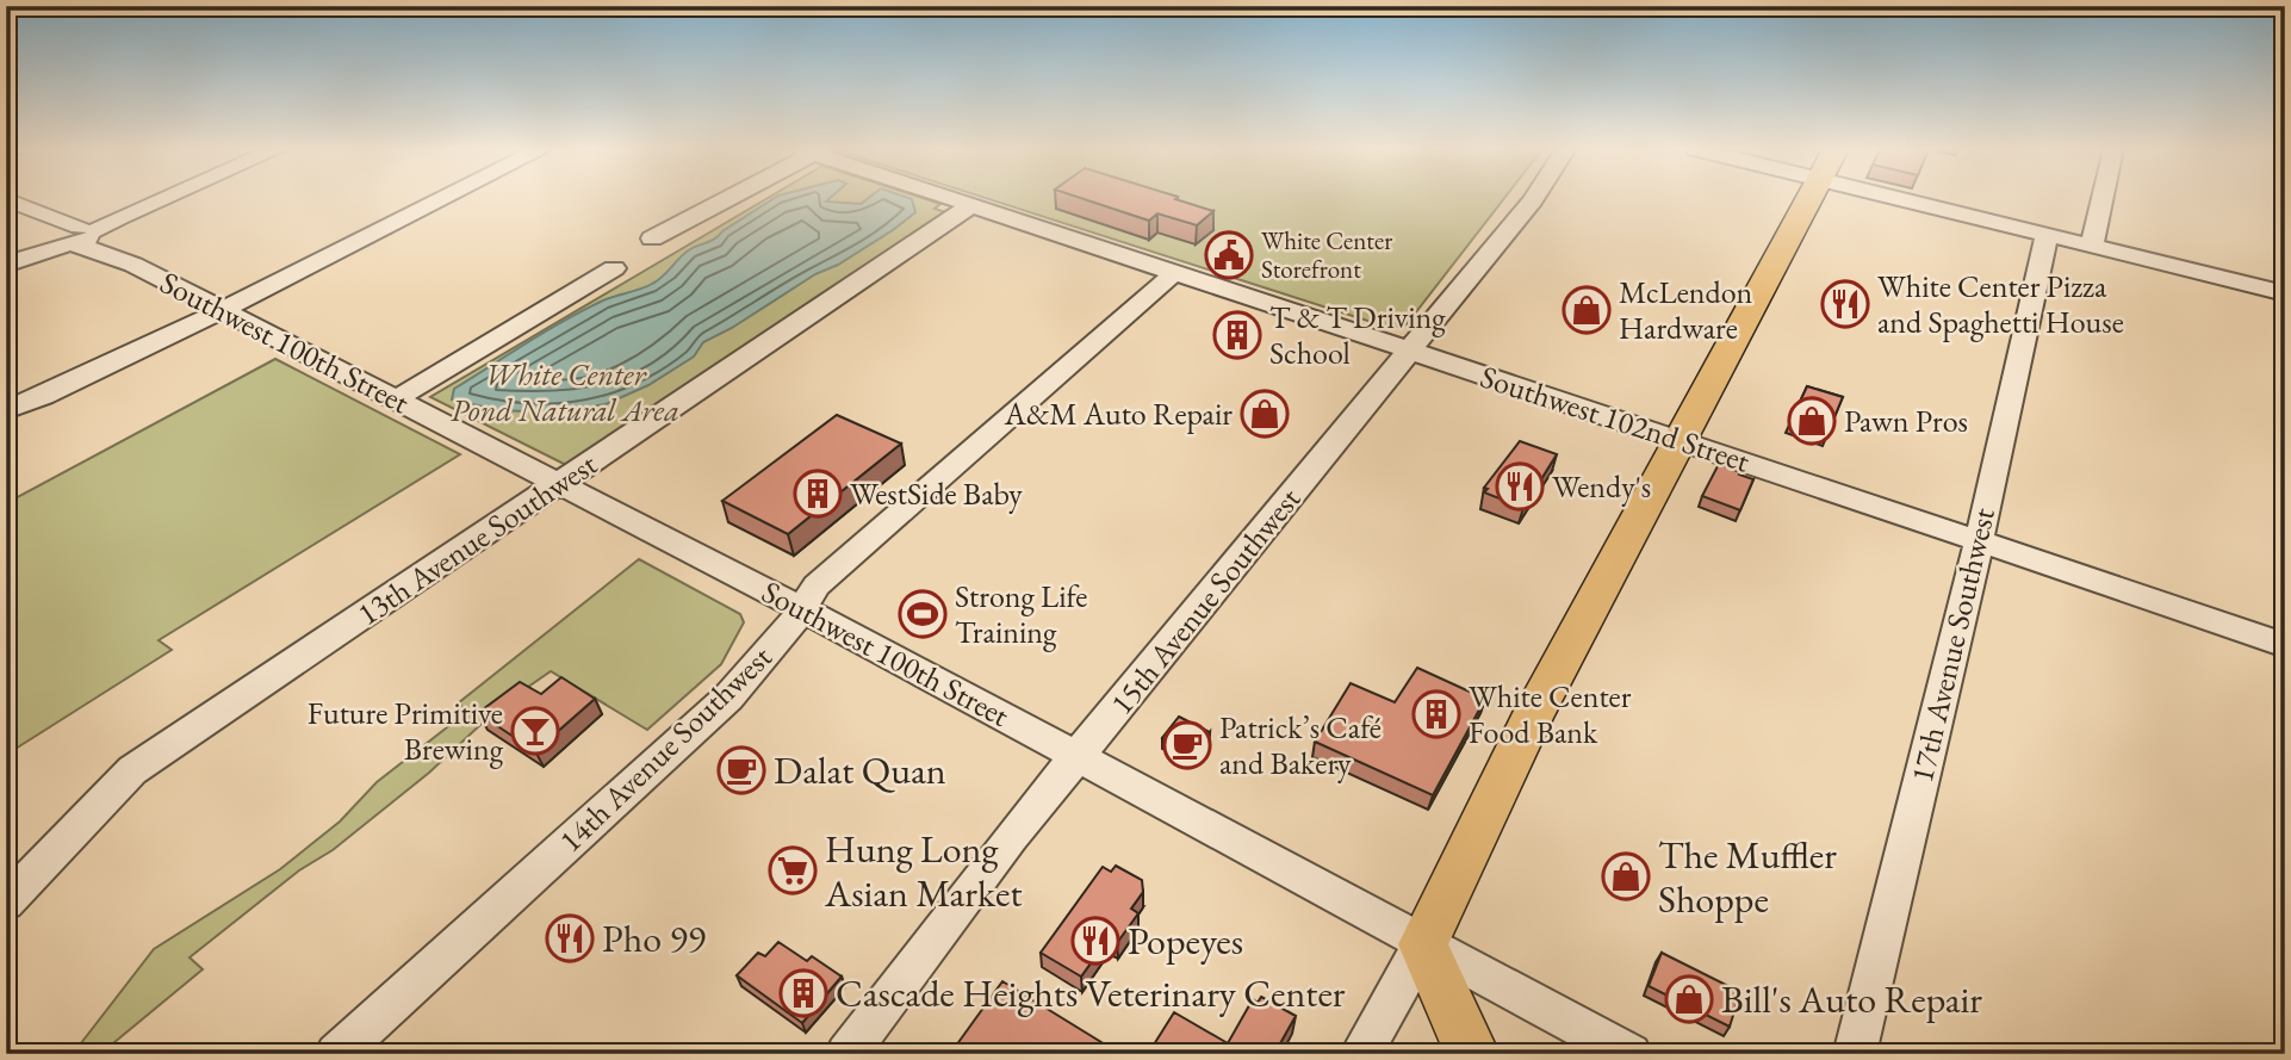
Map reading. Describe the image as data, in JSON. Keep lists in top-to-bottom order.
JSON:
{
  "streets": {
    "street": [
      "Southwest 100th Street",
      "Southwest 102nd Street",
      "13th Avenue Southwest",
      "15th Avenue Southwest",
      "17th Avenue Southwest",
      "14th Avenue Southwest"
    ]
  },
  "crossings": [
    ["Southwest 100th Street", "13th Avenue Southwest"],
    ["Southwest 100th Street", "15th Avenue Southwest"],
    ["Southwest 100th Street", "14th Avenue Southwest"],
    ["Southwest 102nd Street", "13th Avenue Southwest"],
    ["Southwest 102nd Street", "15th Avenue Southwest"],
    ["Southwest 102nd Street", "17th Avenue Southwest"],
    ["Southwest 102nd Street", "14th Avenue Southwest"]
  ],
  "parks": ["White Center Pond Natural Area"],
  "places": {
    "public building": ["White Center Storefront"],
    "restaurant": [
      "White Center Pizza and Spaghetti House",
      "Wendy's",
      "Pho 99",
      "Popeyes"
    ],
    "shop": [
      "McLendon Hardware",
      "A&M Auto Repair",
      "Pawn Pros",
      "The Muffler Shoppe",
      "Bill's Auto Repair"
    ],
    "building": [
      "T & T Driving School",
      "WestSide Baby",
      "White Center Food Bank",
      "Cascade Heights Veterinary Center"
    ],
    "sports": ["Strong Life Training"],
    "bar": ["Future Primitive Brewing"],
    "cafe": ["Patrick’s Café and Bakery", "Dalat Quan"],
    "supermarket": ["Hung Long Asian Market"]
  }
}
